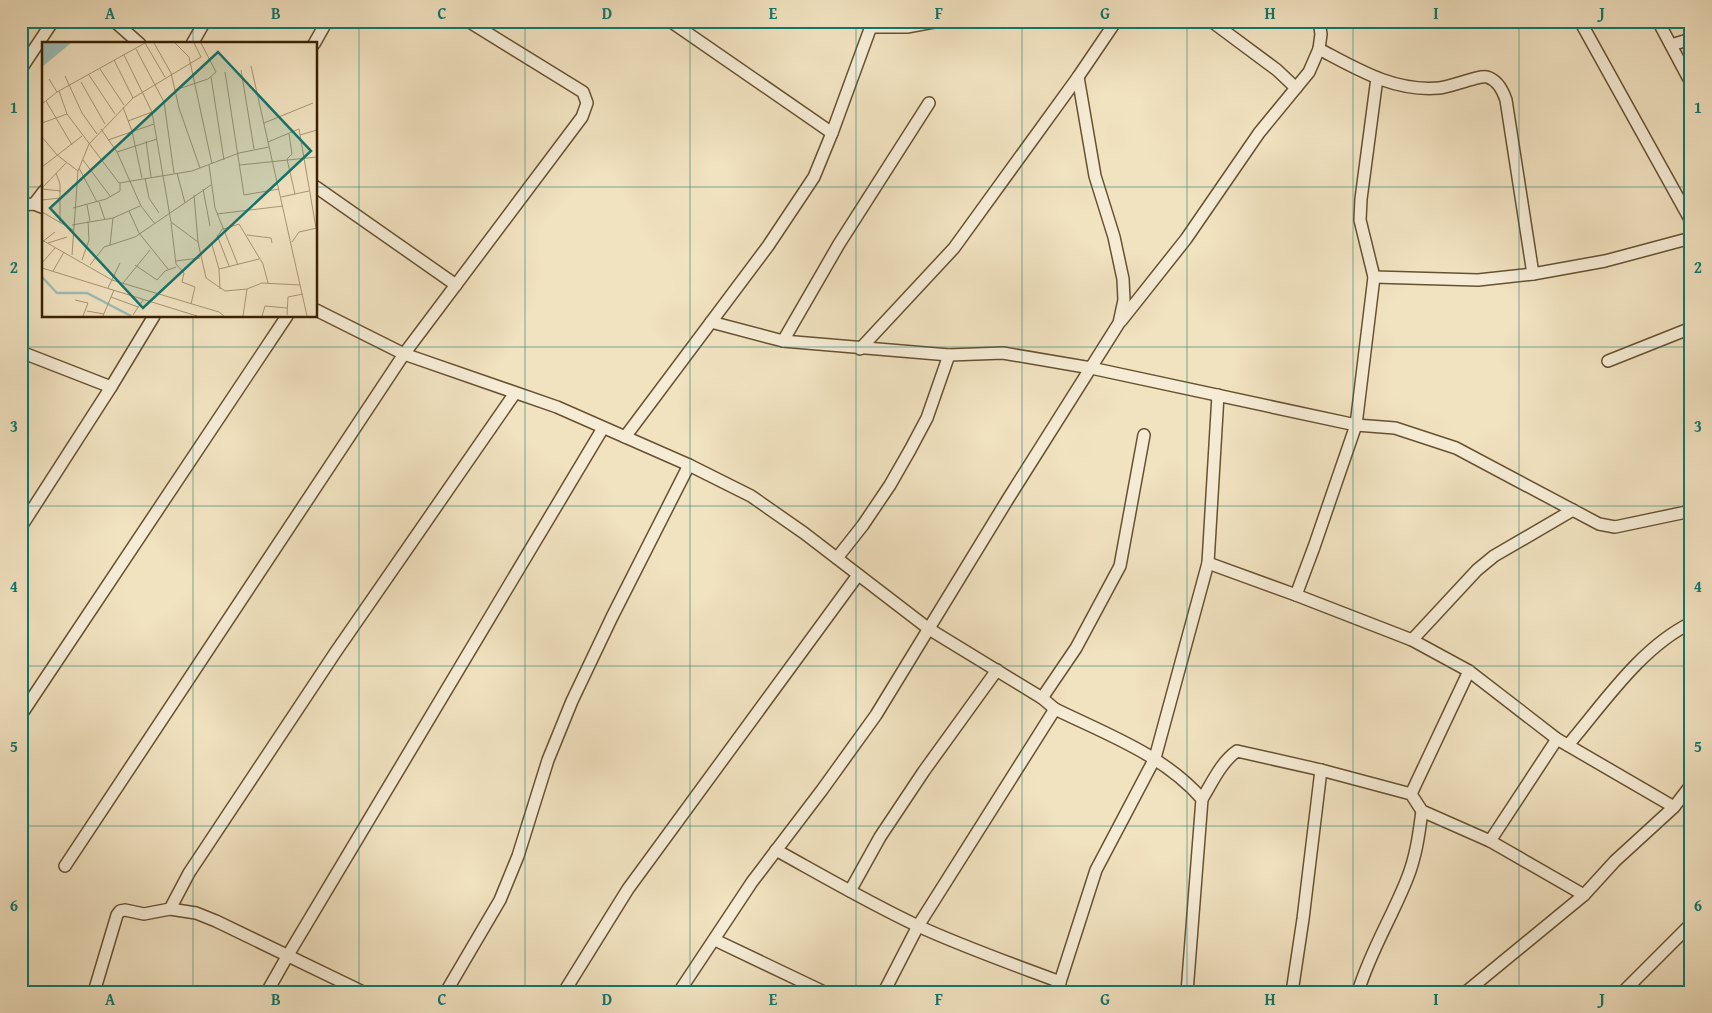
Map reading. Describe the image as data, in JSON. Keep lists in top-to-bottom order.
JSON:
{
  "grid": {
    "columns": [
      "A",
      "B",
      "C",
      "D",
      "E",
      "F",
      "G",
      "H",
      "I",
      "J"
    ],
    "rows": [
      "1",
      "2",
      "3",
      "4",
      "5",
      "6"
    ]
  }
}
